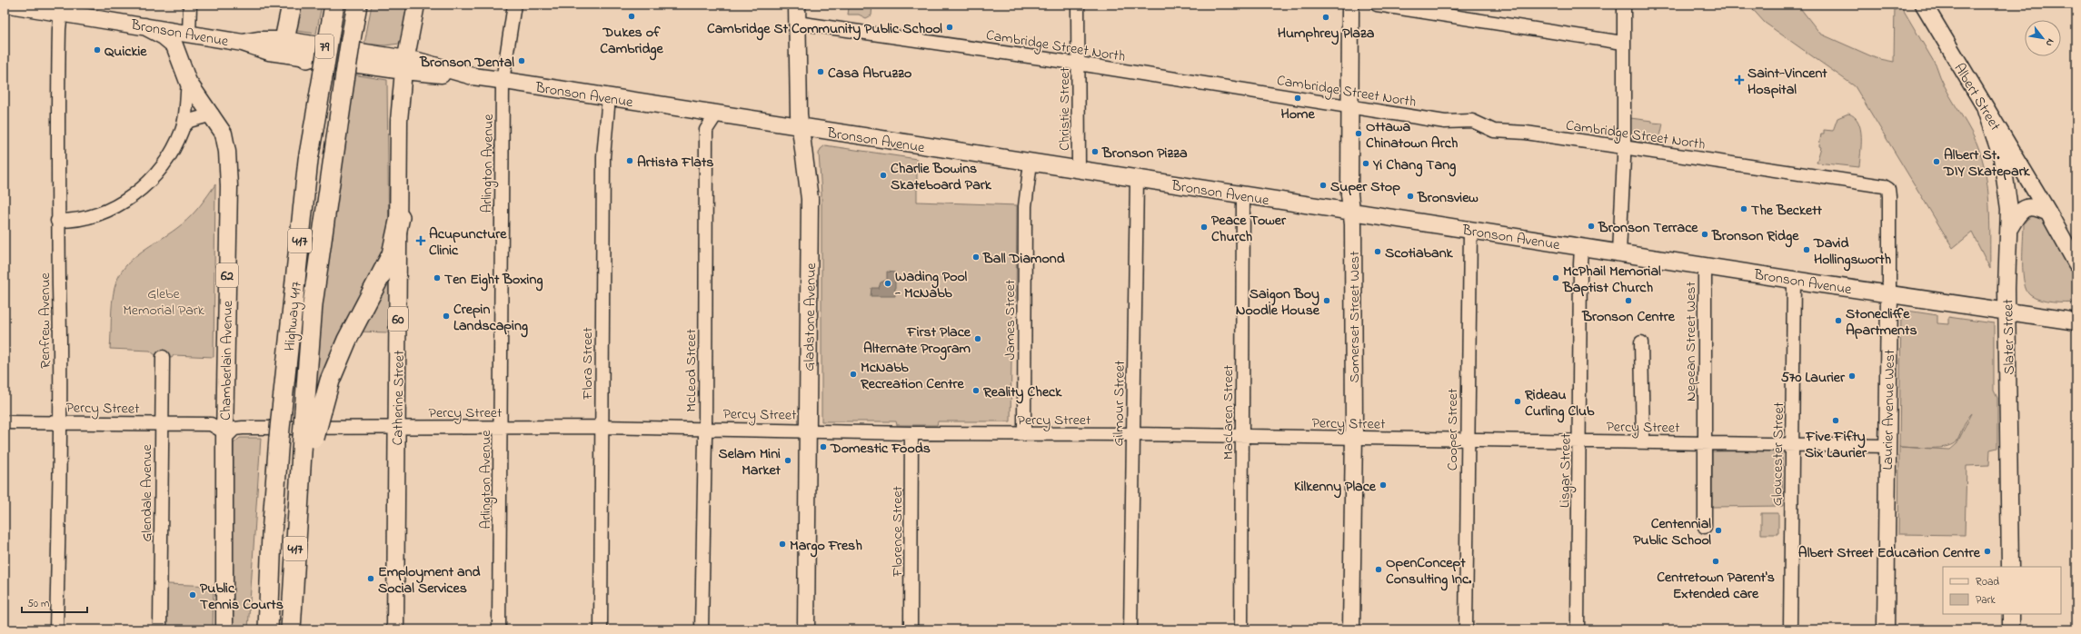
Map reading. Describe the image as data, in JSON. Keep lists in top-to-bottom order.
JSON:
{
  "streets": {
    "highway": ["417", "Highway 417"],
    "main road": [
      "Bronson Avenue",
      "79",
      "Albert Street",
      "62",
      "Gladstone Avenue",
      "Somerset Street West",
      "60",
      "Slater Street",
      "Chamberlain Avenue",
      "Catherine Street",
      "Laurier Avenue West"
    ],
    "street": [
      "Cambridge Street North",
      "Christie Street",
      "Arlington Avenue",
      "James Street",
      "Renfrew Avenue",
      "Nepean Street West",
      "Flora Street",
      "McLeod Street",
      "Gilmour Street",
      "Percy Street",
      "MacLaren Street",
      "Cooper Street",
      "Gloucester Street",
      "Lisgar Street",
      "Glendale Avenue",
      "Florence Street"
    ]
  },
  "crossings": [
    ["Bronson Avenue", "Christie Street"],
    ["Bronson Avenue", "Arlington Avenue"],
    ["Bronson Avenue", "Gladstone Avenue"],
    ["Bronson Avenue", "Somerset Street West"],
    ["Bronson Avenue", "James Street"],
    ["Bronson Avenue", "Renfrew Avenue"],
    ["Bronson Avenue", "Slater Street"],
    ["Bronson Avenue", "Nepean Street West"],
    ["Bronson Avenue", "Chamberlain Avenue"],
    ["Bronson Avenue", "Flora Street"],
    ["Bronson Avenue", "McLeod Street"],
    ["Bronson Avenue", "Catherine Street"],
    ["Bronson Avenue", "Gilmour Street"],
    ["Bronson Avenue", "Laurier Avenue West"],
    ["Bronson Avenue", "MacLaren Street"],
    ["Bronson Avenue", "Cooper Street"],
    ["Bronson Avenue", "Gloucester Street"],
    ["Bronson Avenue", "Lisgar Street"],
    ["Cambridge Street North", "Christie Street"],
    ["Cambridge Street North", "Gladstone Avenue"],
    ["Cambridge Street North", "Somerset Street West"],
    ["Cambridge Street North", "Laurier Avenue West"],
    ["Albert Street", "Slater Street"],
    ["Arlington Avenue", "Percy Street"],
    ["Gladstone Avenue", "Percy Street"],
    ["Somerset Street West", "Percy Street"],
    ["James Street", "Percy Street"],
    ["Renfrew Avenue", "Percy Street"],
    ["Nepean Street West", "Percy Street"],
    ["Chamberlain Avenue", "Percy Street"],
    ["Flora Street", "Percy Street"],
    ["McLeod Street", "Percy Street"],
    ["Catherine Street", "Percy Street"],
    ["Gilmour Street", "Percy Street"],
    ["Percy Street", "Laurier Avenue West"],
    ["Percy Street", "MacLaren Street"],
    ["Percy Street", "Cooper Street"],
    ["Percy Street", "Gloucester Street"],
    ["Percy Street", "Lisgar Street"],
    ["Percy Street", "Glendale Avenue"],
    ["Percy Street", "Florence Street"]
  ],
  "parks": ["Glebe Memorial Park"],
  "places": {
    "other": [
      "Dukes of Cambridge",
      "Humphrey Plaza",
      "Cambridge St Community Public School",
      "Quickie",
      "Bronson Dental",
      "Casa Abruzzo",
      "Home",
      "Ottawa Chinatown Arch",
      "Bronson Pizza",
      "Artista Flats",
      "Albert St. DIY Skatepark",
      "Yi Chang Tang",
      "Charlie Bowins Skateboard Park",
      "Super Stop",
      "Bronsview",
      "The Beckett",
      "Bronson Terrace",
      "Peace Tower Church",
      "Bronson Ridge",
      "David Hollingsworth",
      "Scotiabank",
      "Ball Diamond",
      "Ten Eight Boxing",
      "McPhail Memorial Baptist Church",
      "Wading Pool - McNabb",
      "Saigon Boy Noodle House",
      "Bronson Centre",
      "Crepin Landscaping",
      "Stonecliffe Apartments",
      "First Place Alternate Program",
      "McNabb Recreation Centre",
      "570 Laurier",
      "Reality Check",
      "Rideau Curling Club",
      "Five Fifty Six Laurier",
      "Domestic Foods",
      "Selam Mini Market",
      "Kilkenny Place",
      "Centennial Public School",
      "Margo Fresh",
      "Albert Street Education Centre",
      "Centretown Parent's Extended care",
      "OpenConcept Consulting Inc.",
      "Employment and Social Services",
      "Public Tennis Courts"
    ],
    "health": ["Saint-Vincent Hospital", "Acupuncture Clinic"]
  },
  "legend": ["Road", "Park"],
  "scale_bar": "50 m",
  "north": "bottom right"
}
